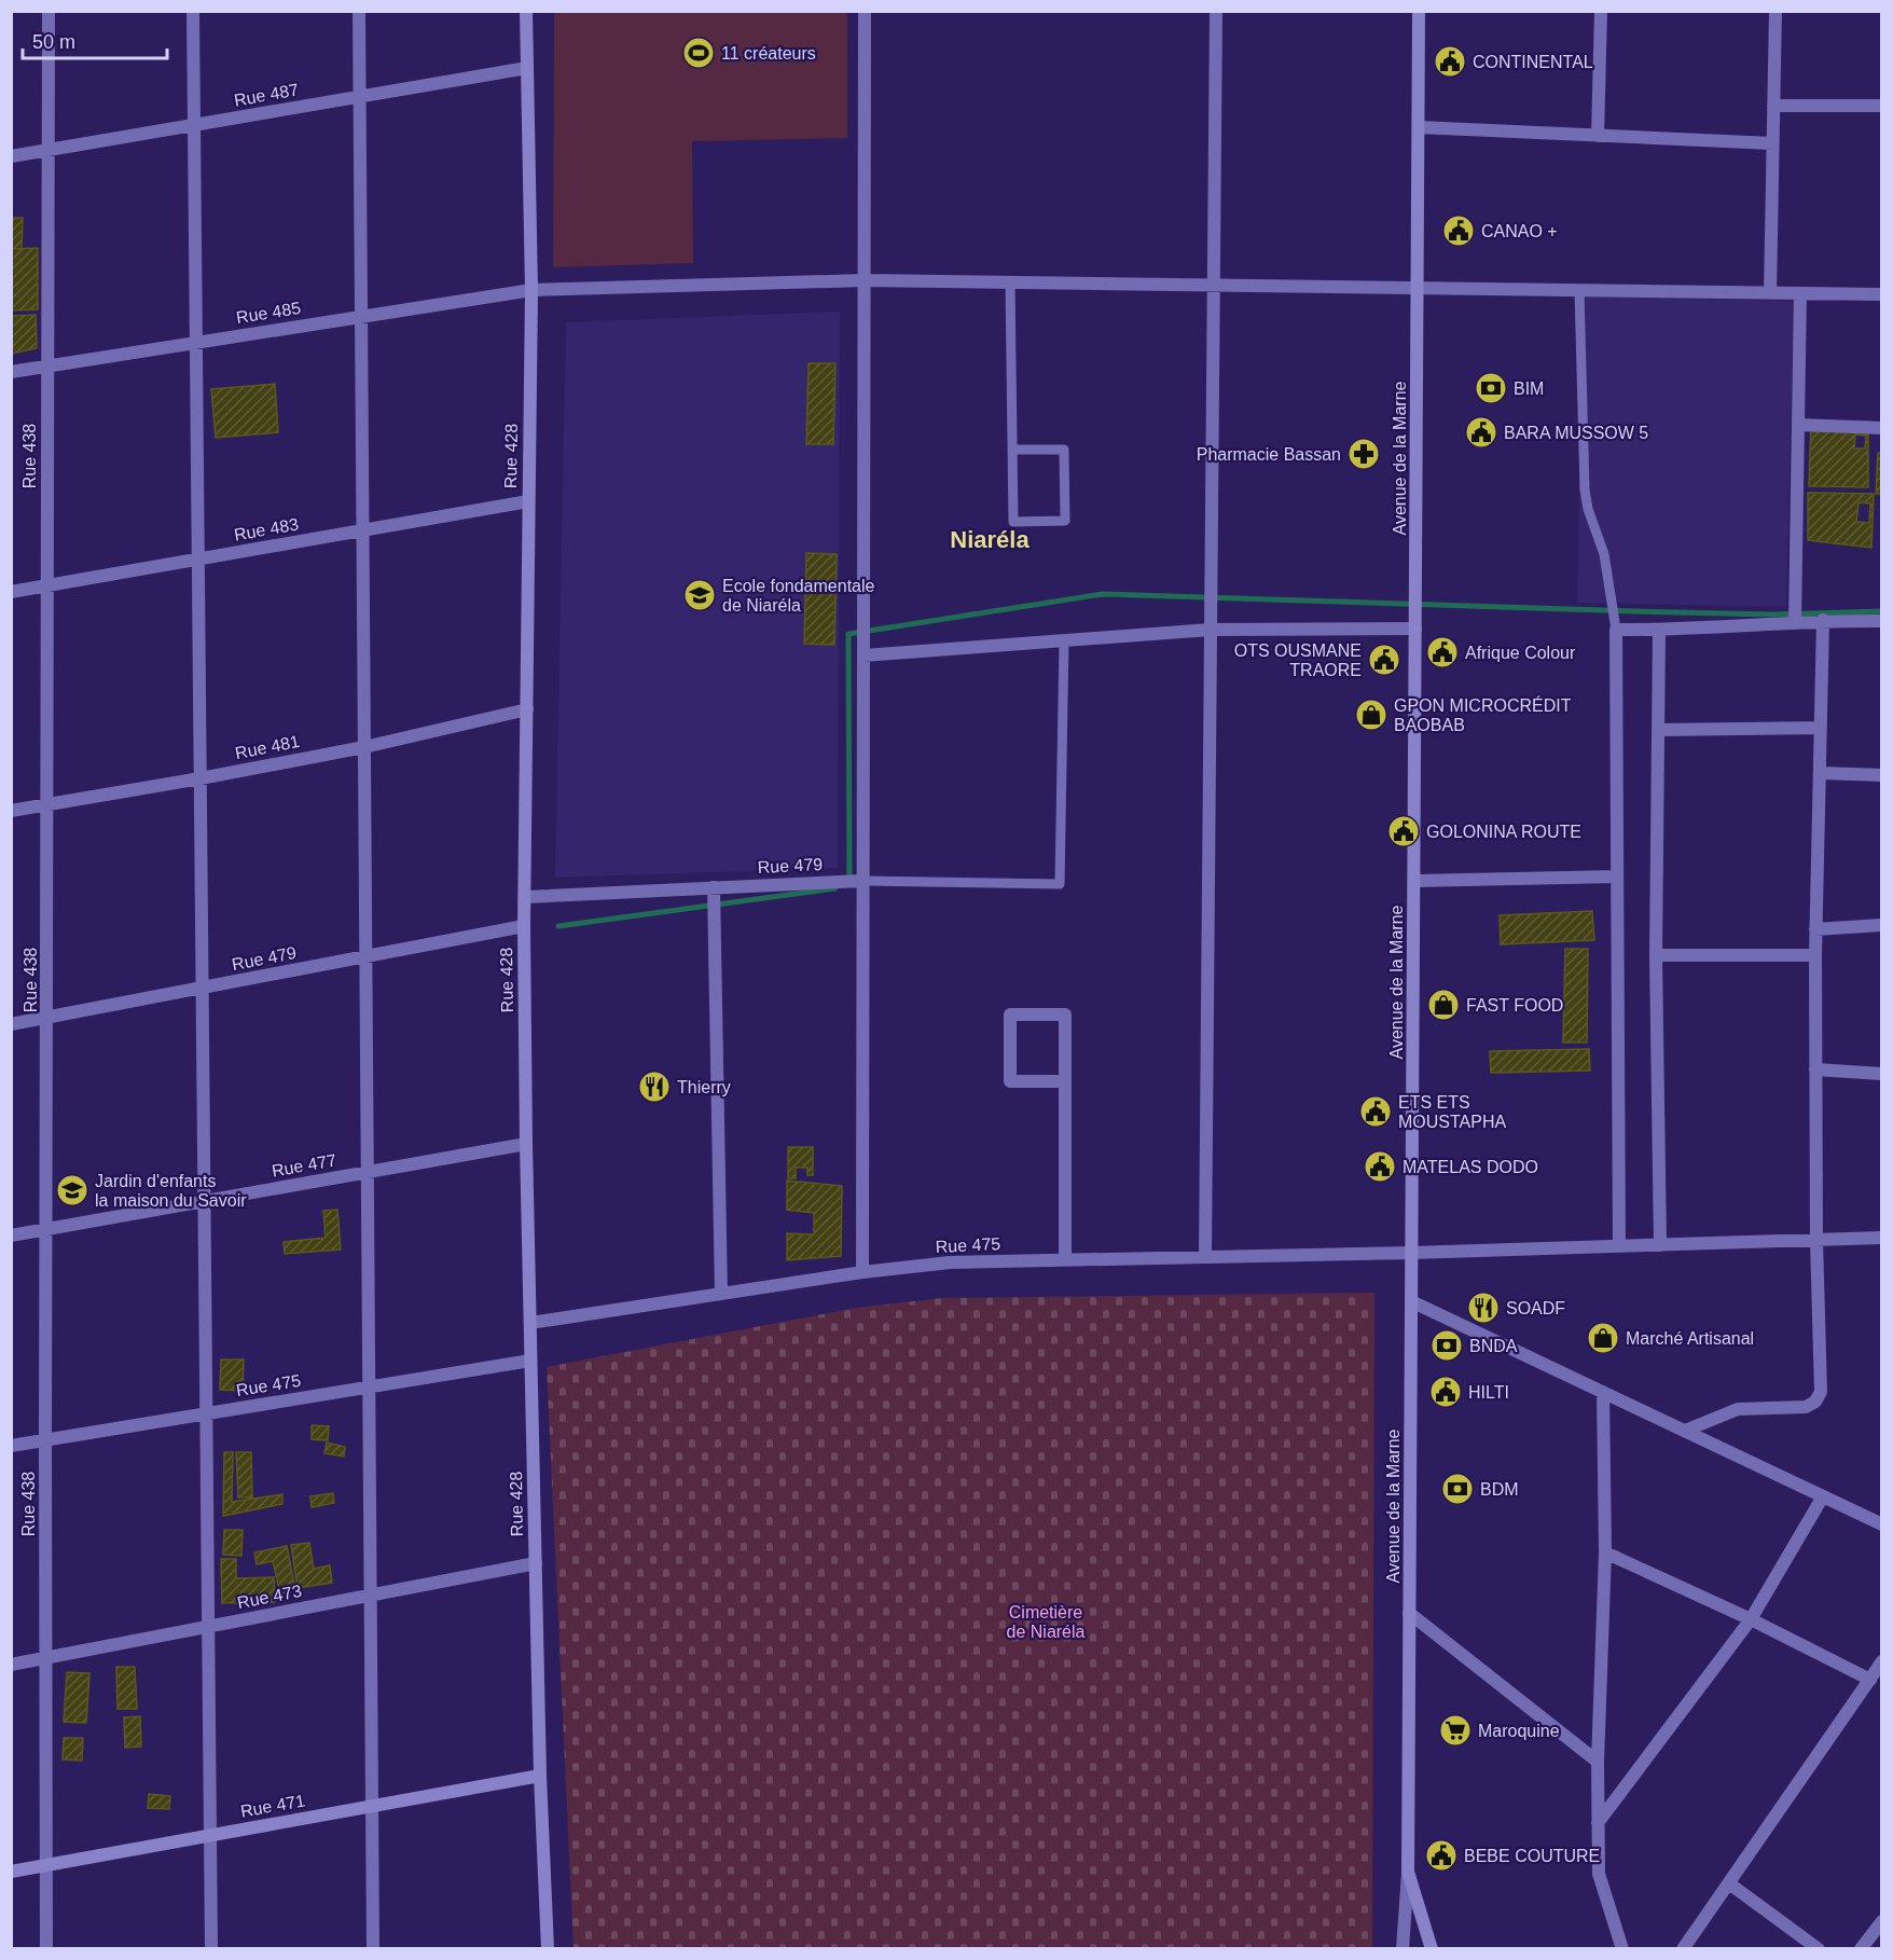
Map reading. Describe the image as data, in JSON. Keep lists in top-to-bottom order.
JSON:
{
  "streets": {
    "street": [
      "Rue 487",
      "Rue 485",
      "Rue 438",
      "Rue 428",
      "Avenue de la Marne",
      "Rue 483",
      "Rue 481",
      "Rue 479",
      "Rue 477",
      "Rue 475",
      "Rue 473",
      "Rue 471"
    ]
  },
  "crossings": [
    ["Rue 487", "Rue 438"],
    ["Rue 487", "Rue 428"],
    ["Rue 485", "Rue 438"],
    ["Rue 485", "Rue 428"],
    ["Rue 485", "Avenue de la Marne"],
    ["Rue 438", "Rue 483"],
    ["Rue 438", "Rue 481"],
    ["Rue 438", "Rue 479"],
    ["Rue 438", "Rue 477"],
    ["Rue 438", "Rue 475"],
    ["Rue 438", "Rue 473"],
    ["Rue 438", "Rue 471"],
    ["Rue 428", "Rue 483"],
    ["Rue 428", "Rue 481"],
    ["Rue 428", "Rue 479"],
    ["Rue 428", "Rue 477"],
    ["Rue 428", "Rue 475"],
    ["Rue 428", "Rue 473"],
    ["Rue 428", "Rue 471"],
    ["Avenue de la Marne", "Rue 475"]
  ],
  "districts": ["Niaréla"],
  "parks": ["Cimetière de Niaréla"],
  "places": {
    "sports": ["11 créateurs"],
    "public building": [
      "CONTINENTAL",
      "CANAO +",
      "BARA MUSSOW 5",
      "Afrique Colour",
      "OTS OUSMANE TRAORE",
      "GOLONINA ROUTE",
      "ETS ETS MOUSTAPHA",
      "MATELAS DODO",
      "HILTI",
      "BEBE COUTURE"
    ],
    "bank": ["BIM", "BNDA", "BDM"],
    "pharmacy": ["Pharmacie Bassan"],
    "school or university": ["Ecole fondamentale de Niaréla", "Jardin d'enfants la maison du Savoir"],
    "shop": ["GPON MICROCRÉDIT BAOBAB", "FAST FOOD", "Marché Artisanal"],
    "restaurant": ["Thierry", "SOADF"],
    "supermarket": ["Maroquine"]
  },
  "scale_bar": "50 m"
}
